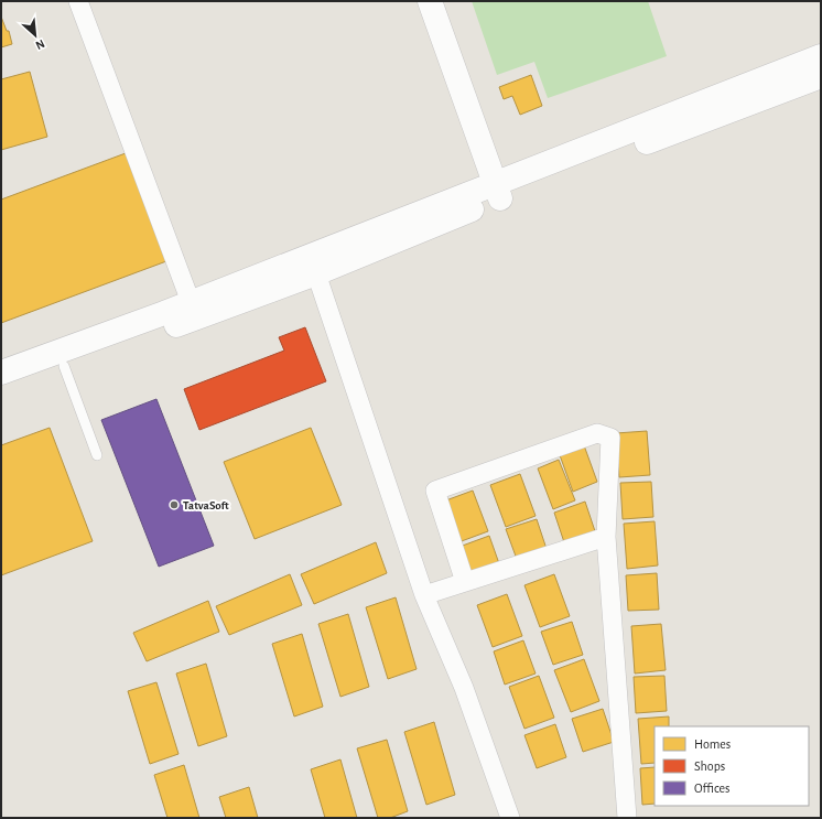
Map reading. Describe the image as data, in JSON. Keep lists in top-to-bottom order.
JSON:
{
  "places": ["TatvaSoft"],
  "legend": ["Homes", "Shops", "Offices"],
  "north": "bottom right"
}
